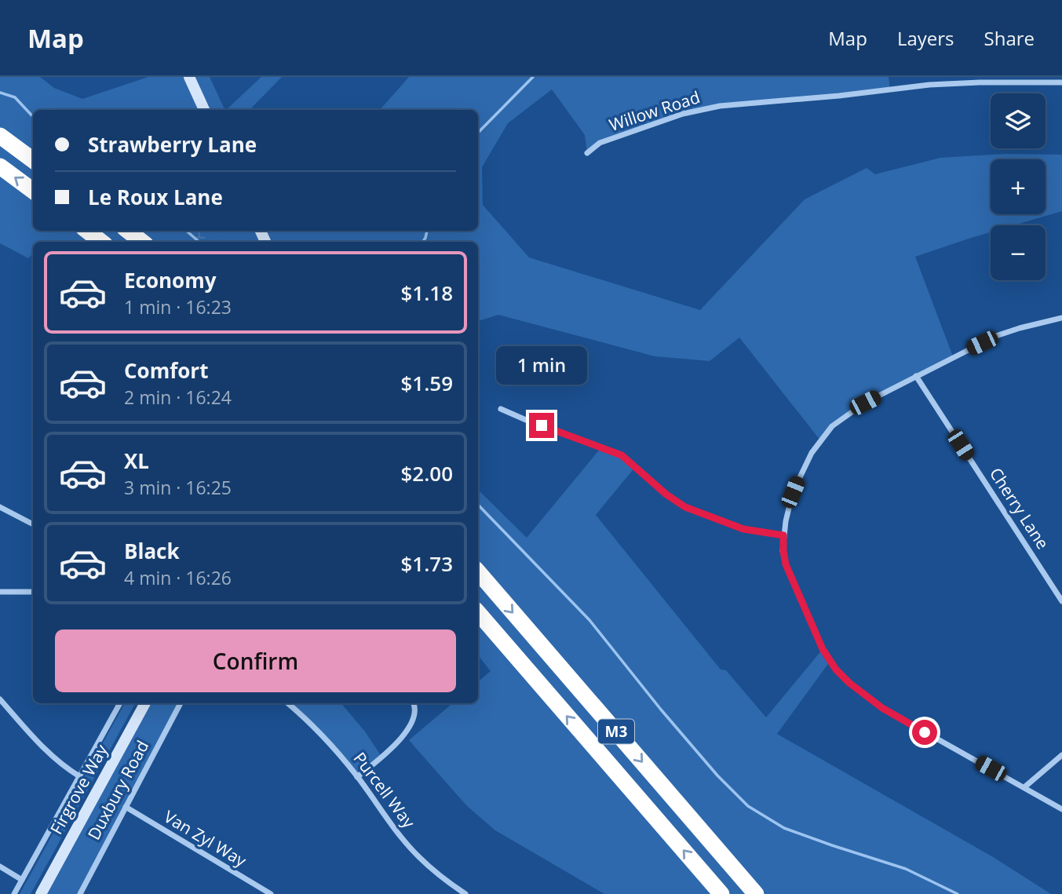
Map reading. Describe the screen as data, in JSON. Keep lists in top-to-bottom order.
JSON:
{
  "streets": {
    "highway": ["M3"],
    "street": [
      "Willow Road",
      "Cherry Lane",
      "Firgrove Way",
      "Duxbury Road",
      "Purcell Way",
      "Van Zyl Way"
    ]
  },
  "crossings": [
    ["Duxbury Road", "Van Zyl Way"]
  ],
  "page": {
    "header": "Map",
    "nav": ["Map", "Layers", "Share"],
    "map_buttons": ["+", "−"],
    "banner": ["Strawberry Lane", "Le Roux Lane"],
    "list": [
      {
        "name": "Economy",
        "note": "1 min · 16:23",
        "value": "$1.18"
      },
      {
        "name": "Comfort",
        "note": "2 min · 16:24",
        "value": "$1.59"
      },
      {
        "name": "XL",
        "note": "3 min · 16:25",
        "value": "$2.00"
      },
      {
        "name": "Black",
        "note": "4 min · 16:26",
        "value": "$1.73"
      }
    ],
    "bubble": "1 min",
    "buttons": "Confirm"
  }
}
